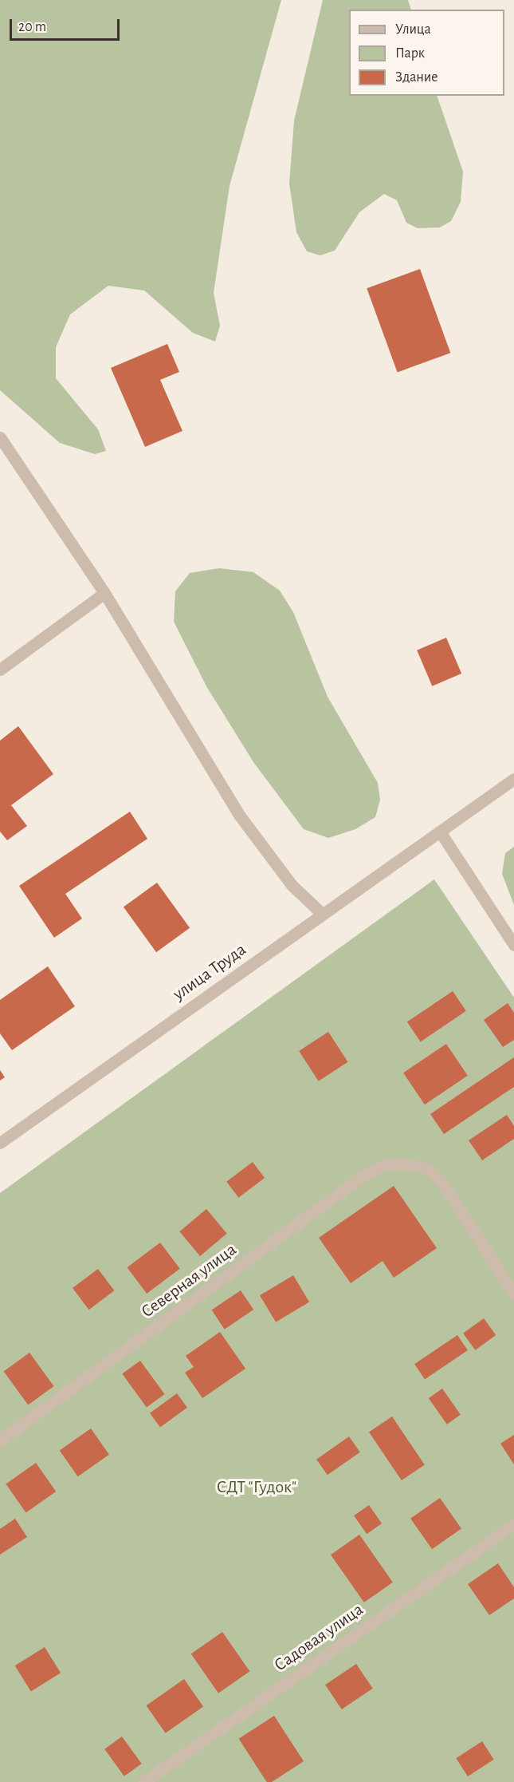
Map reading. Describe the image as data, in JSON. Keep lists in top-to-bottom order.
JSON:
{
  "streets": {
    "street": ["улица Труда", "Северная улица", "Садовая улица"]
  },
  "parks": ["СДТ \"Гудок\""],
  "legend": ["Улица", "Парк", "Здание"],
  "scale_bar": "20 m"
}
